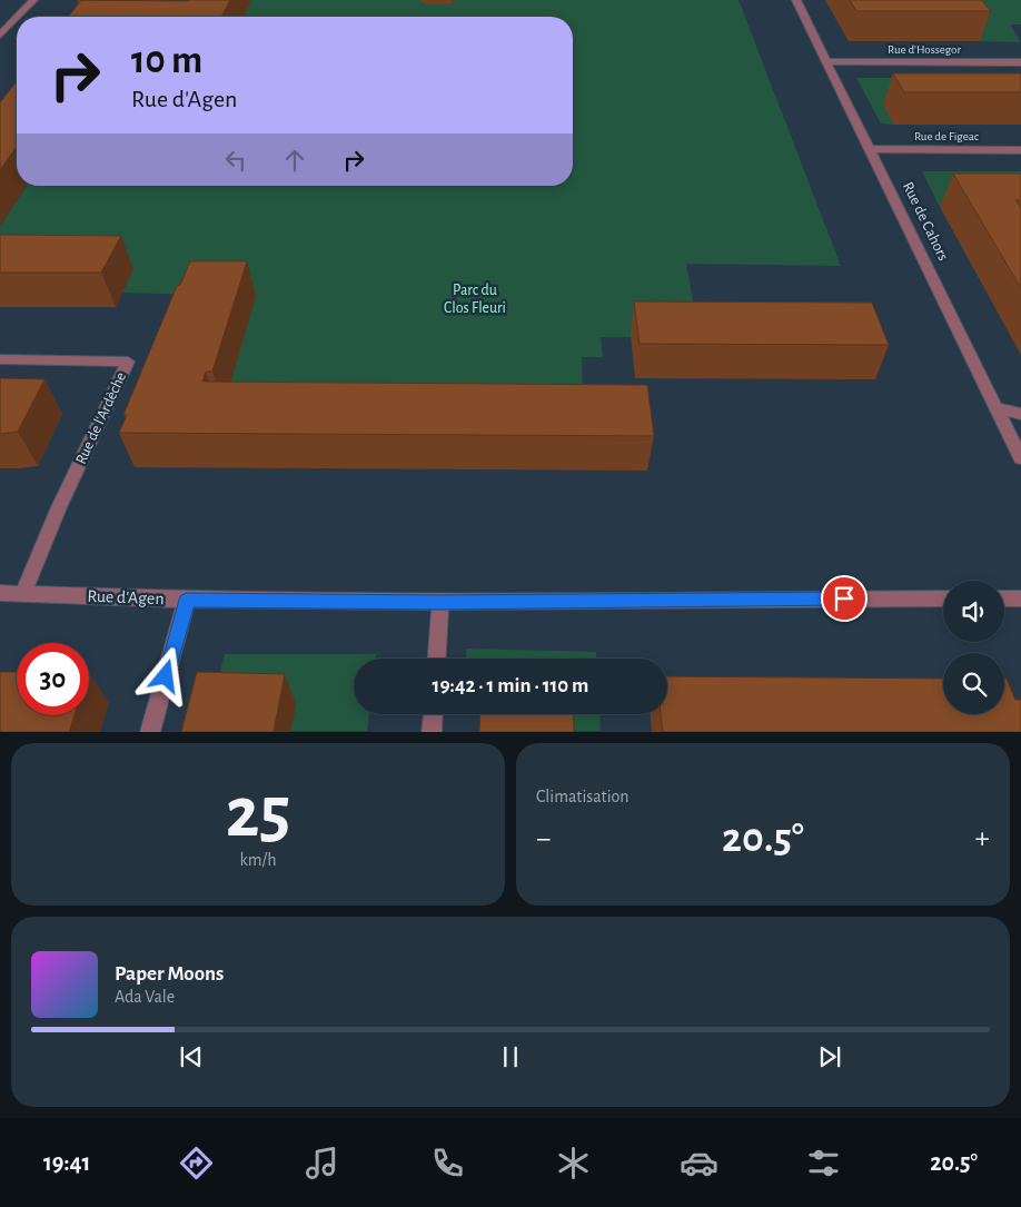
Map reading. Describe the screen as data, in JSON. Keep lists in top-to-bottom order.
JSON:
{
  "streets": {
    "street": [
      "Rue d'Hossegor",
      "Rue de Figeac",
      "Rue de Cahors",
      "Rue de l'Ardèche",
      "Rue d'Agen"
    ]
  },
  "crossings": [
    ["Rue d'Hossegor", "Rue de Cahors"],
    ["Rue de Figeac", "Rue de Cahors"],
    ["Rue de l'Ardèche", "Rue d'Agen"]
  ],
  "parks": ["Parc du Clos Fleuri"],
  "page": {
    "turn": ["10 m", "Rue d'Agen"],
    "limit": "30",
    "trip": "19:42 · 1 min · 110 m",
    "tile": [
      ["25", "km/h"],
      "Climatisation"
    ],
    "heat": ["−", "20.5°", "+"],
    "song": ["Paper Moons", "Ada Vale"],
    "tabs": ["19:41", "20.5°"]
  }
}
